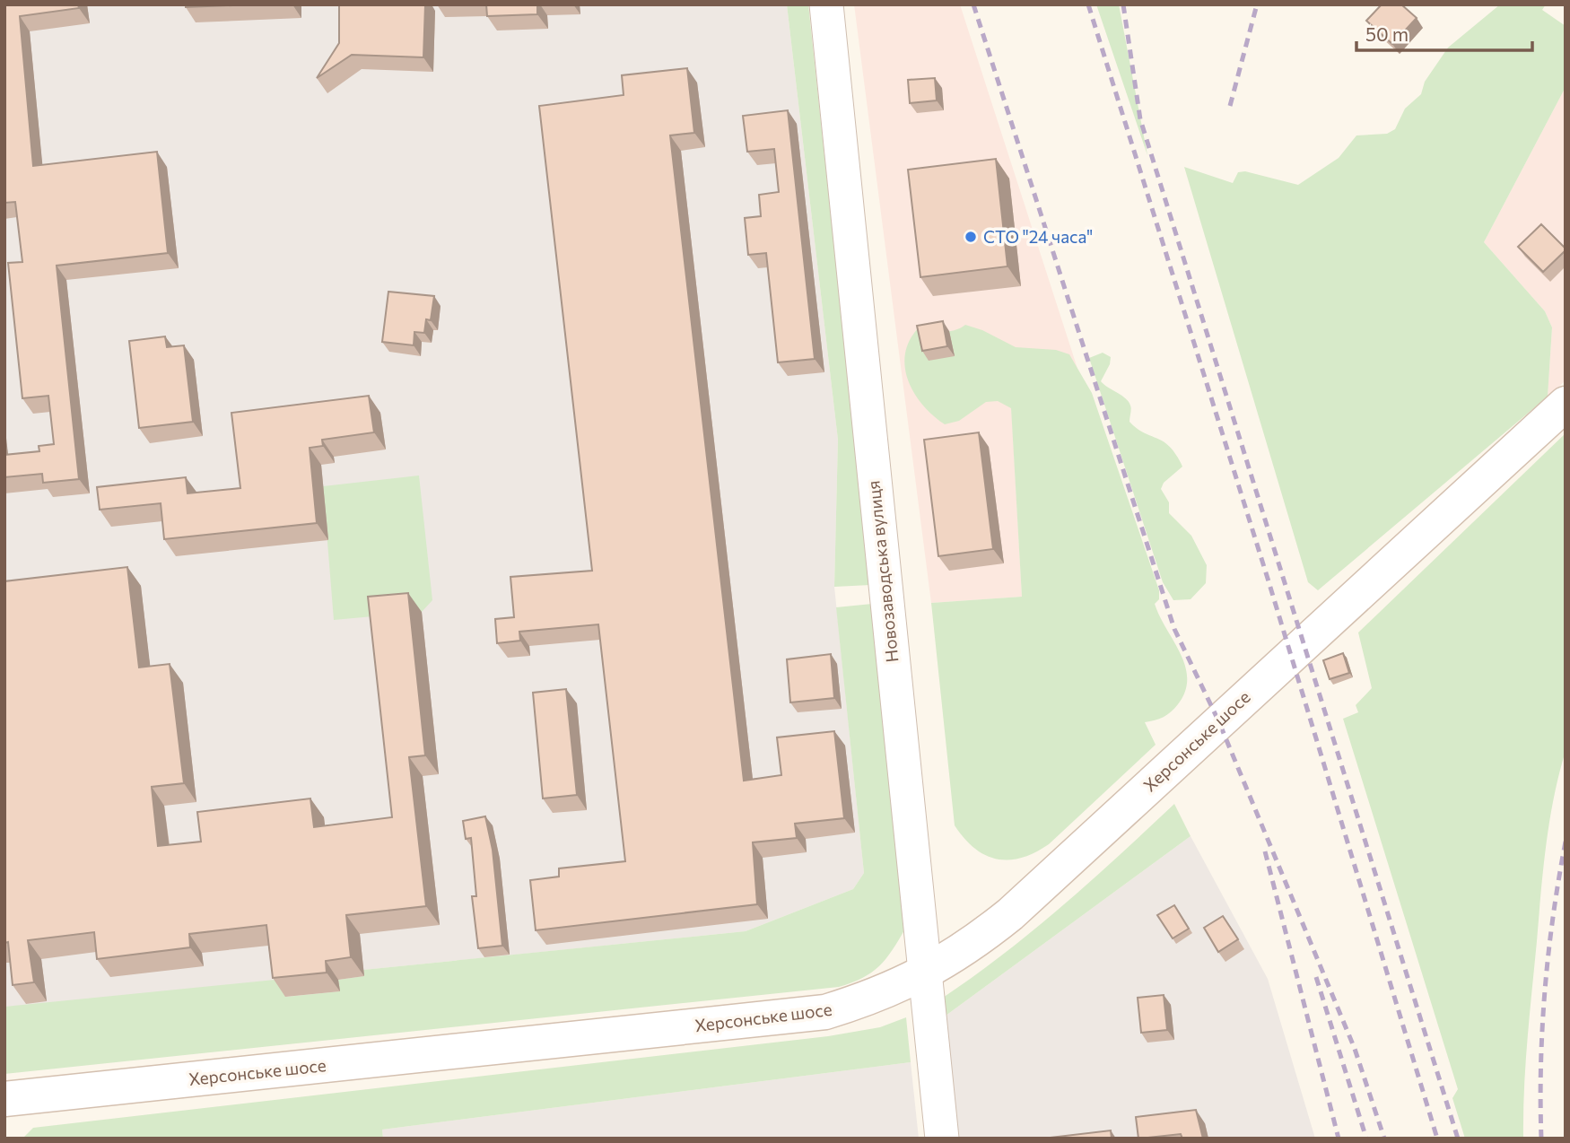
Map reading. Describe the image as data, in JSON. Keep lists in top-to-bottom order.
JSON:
{
  "streets": {
    "main road": ["Херсонське шосе"],
    "street": ["Новозаводська вулиця"]
  },
  "crossings": [
    ["Новозаводська вулиця", "Херсонське шосе"]
  ],
  "places": ["СТО \"24 часа\""],
  "scale_bar": "50 m"
}
